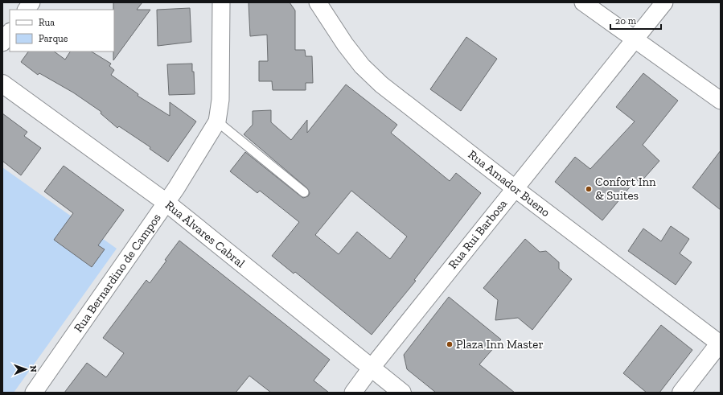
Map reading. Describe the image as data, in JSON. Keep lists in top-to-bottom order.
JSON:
{
  "streets": {
    "main road": ["Rua Álvares Cabral"],
    "street": ["Rua Amador Bueno", "Rua Rui Barbosa", "Rua Bernardino de Campos"]
  },
  "crossings": [
    ["Rua Amador Bueno", "Rua Rui Barbosa"],
    ["Rua Álvares Cabral", "Rua Rui Barbosa"],
    ["Rua Álvares Cabral", "Rua Bernardino de Campos"]
  ],
  "places": ["Confort Inn & Suites", "Plaza Inn Master"],
  "legend": ["Rua", "Parque"],
  "scale_bar": "20 m",
  "north": "right"
}
